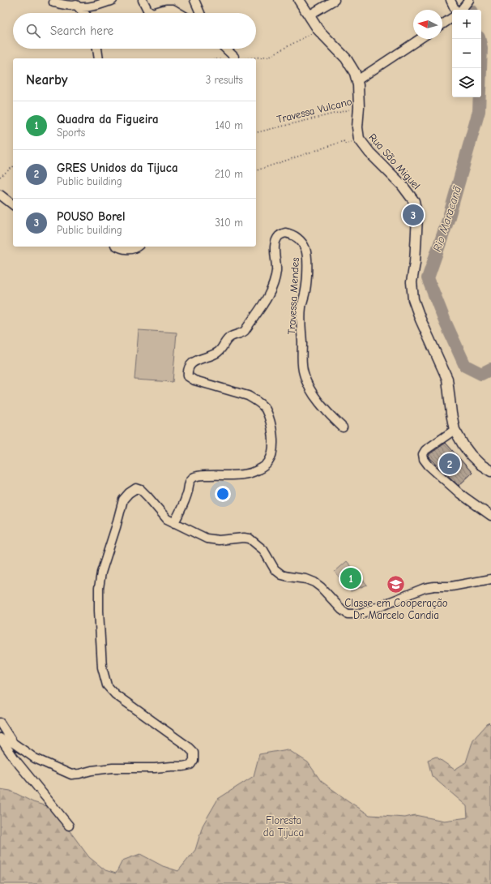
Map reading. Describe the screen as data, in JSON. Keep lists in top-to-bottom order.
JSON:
{
  "streets": {
    "street": ["Rua São Miguel", "Travessa Mendes"],
    "path": ["Travessa Vulcano"]
  },
  "crossings": [
    ["Travessa Vulcano", "Rua São Miguel"]
  ],
  "water": ["Rio Maracanã"],
  "parks": ["Floresta da Tijuca"],
  "places": {
    "school or university": ["Classe em Cooperação Dr. Marcelo Candia"]
  },
  "north": "left",
  "page": {
    "map_buttons": ["+", "−"],
    "search": "Search here",
    "heading": ["Nearby", "3 results"],
    "list": [
      {
        "mark": "1",
        "name": "Quadra da Figueira",
        "note": "Sports",
        "value": "140 m"
      },
      {
        "mark": "2",
        "name": "GRES Unidos da Tijuca",
        "note": "Public building",
        "value": "210 m"
      },
      {
        "mark": "3",
        "name": "POUSO Borel",
        "note": "Public building",
        "value": "310 m"
      }
    ],
    "pins": ["3", "2", "1"]
  }
}
